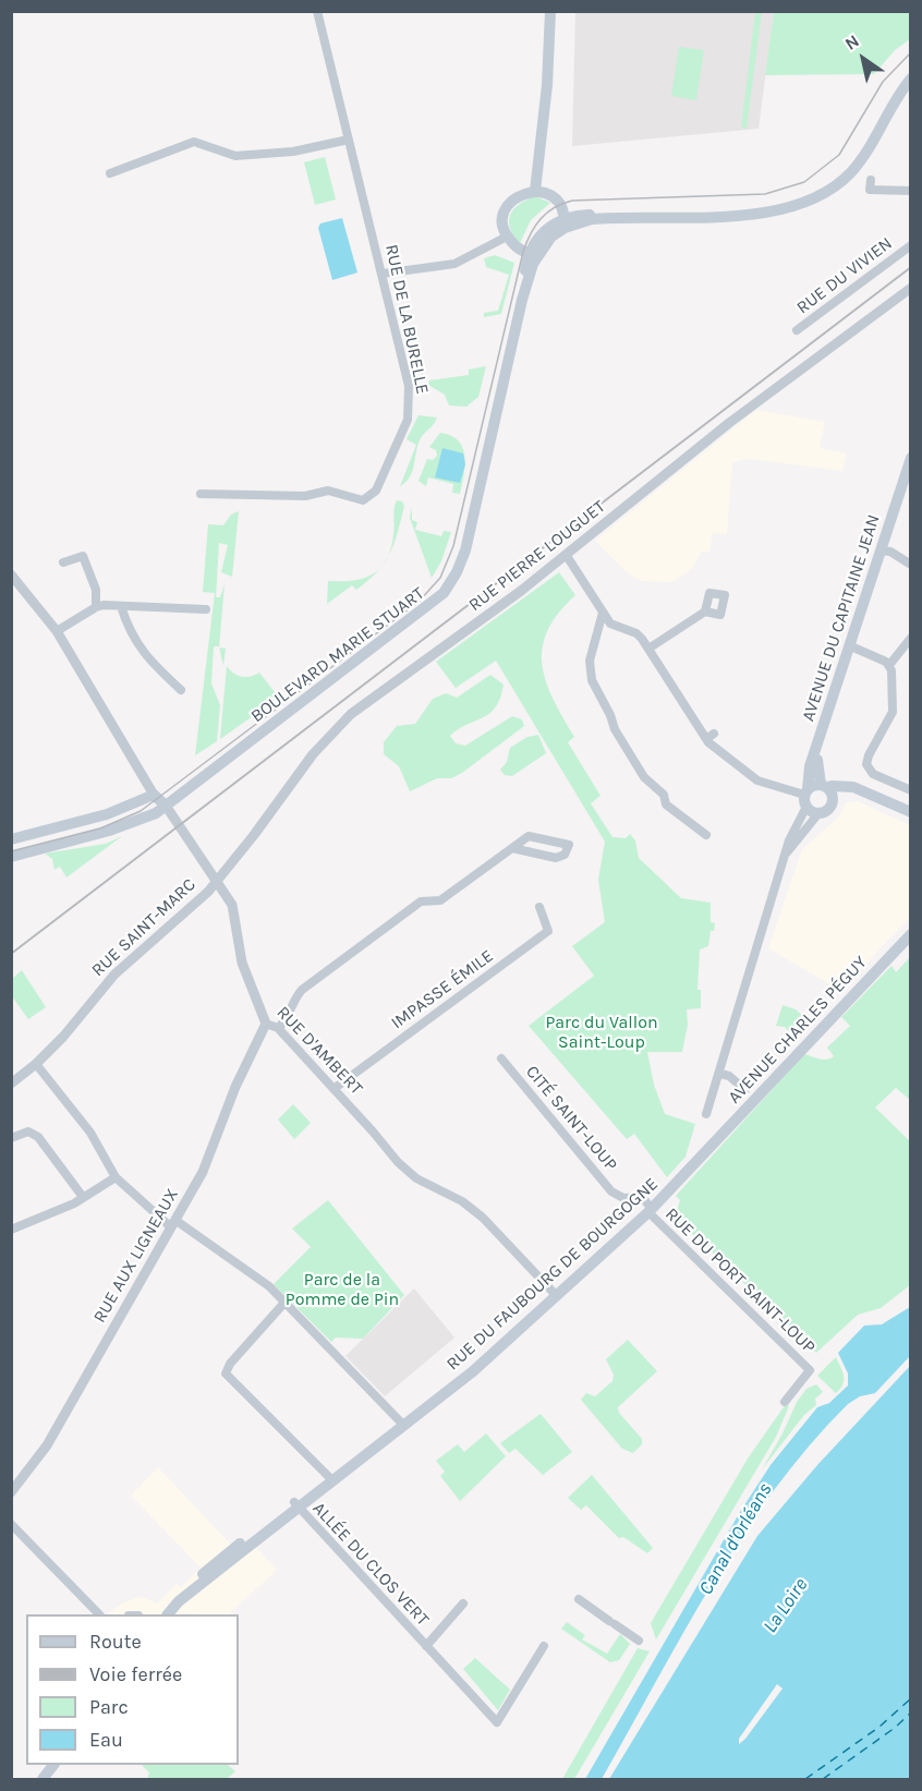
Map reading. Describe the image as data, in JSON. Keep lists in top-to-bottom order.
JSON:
{
  "streets": {
    "main road": [
      "AVENUE DU CAPITAINE JEAN",
      "BOULEVARD MARIE STUART",
      "AVENUE CHARLES PÉGUY",
      "RUE D'AMBERT",
      "RUE DU FAUBOURG DE BOURGOGNE"
    ],
    "street": [
      "RUE DU VIVIEN",
      "RUE DE LA BURELLE",
      "RUE PIERRE LOUGUET",
      "RUE SAINT-MARC",
      "IMPASSE ÉMILE",
      "CITÉ SAINT-LOUP",
      "RUE AUX LIGNEAUX",
      "RUE DU PORT SAINT-LOUP",
      "ALLÉE DU CLOS VERT"
    ]
  },
  "crossings": [
    ["RUE PIERRE LOUGUET", "RUE SAINT-MARC"],
    ["RUE PIERRE LOUGUET", "RUE D'AMBERT"],
    ["BOULEVARD MARIE STUART", "RUE D'AMBERT"],
    ["RUE SAINT-MARC", "RUE D'AMBERT"],
    ["IMPASSE ÉMILE", "RUE D'AMBERT"],
    ["AVENUE CHARLES PÉGUY", "RUE DU FAUBOURG DE BOURGOGNE"],
    ["RUE D'AMBERT", "RUE AUX LIGNEAUX"],
    ["RUE D'AMBERT", "RUE DU FAUBOURG DE BOURGOGNE"],
    ["CITÉ SAINT-LOUP", "RUE DU FAUBOURG DE BOURGOGNE"],
    ["CITÉ SAINT-LOUP", "RUE DU PORT SAINT-LOUP"],
    ["RUE DU FAUBOURG DE BOURGOGNE", "RUE DU PORT SAINT-LOUP"],
    ["RUE DU FAUBOURG DE BOURGOGNE", "ALLÉE DU CLOS VERT"]
  ],
  "water": ["Canal d'Orléans", "La Loire"],
  "parks": ["Parc du Vallon Saint-Loup", "Parc de la Pomme de Pin"],
  "legend": [
    "Route",
    "Voie ferrée",
    "Parc",
    "Eau"
  ],
  "north": "top left"
}
